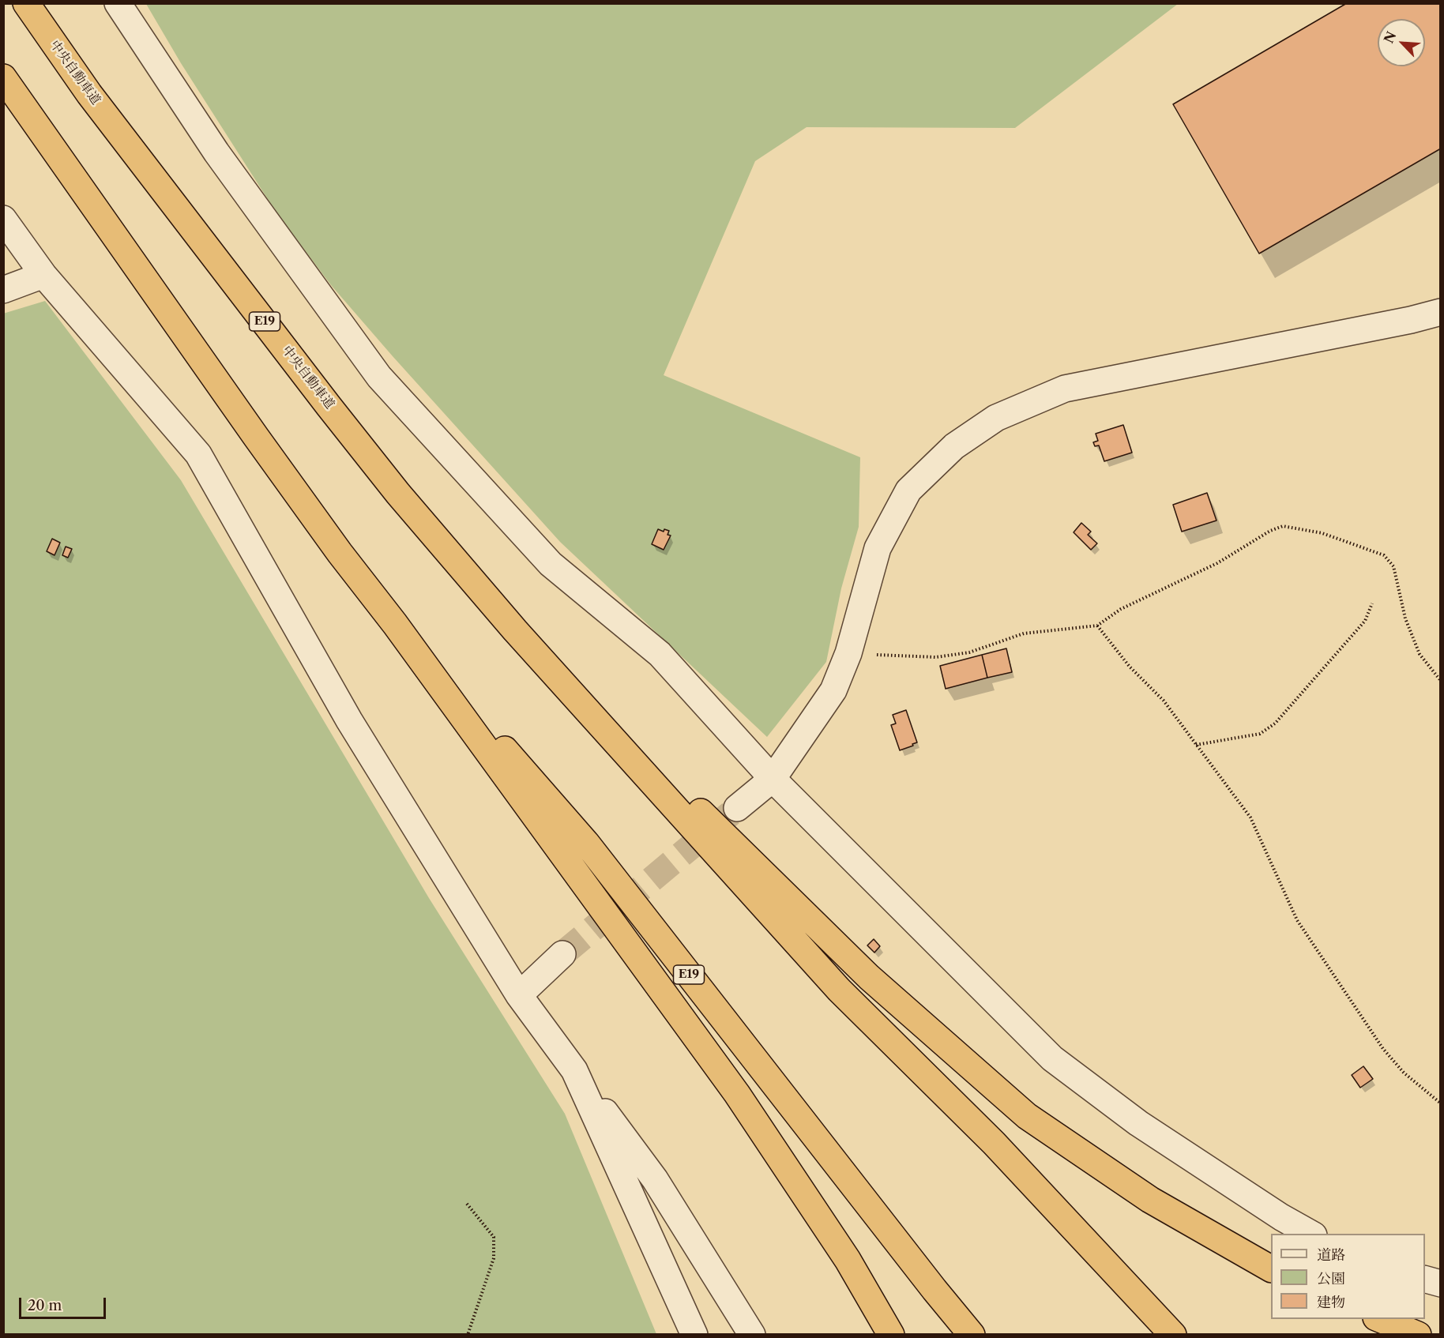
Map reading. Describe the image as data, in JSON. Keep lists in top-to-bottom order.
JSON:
{
  "streets": {
    "highway": ["中央自動車道", "E19"]
  },
  "legend": ["道路", "公園", "建物"],
  "scale_bar": "20 m",
  "north": "top left"
}
